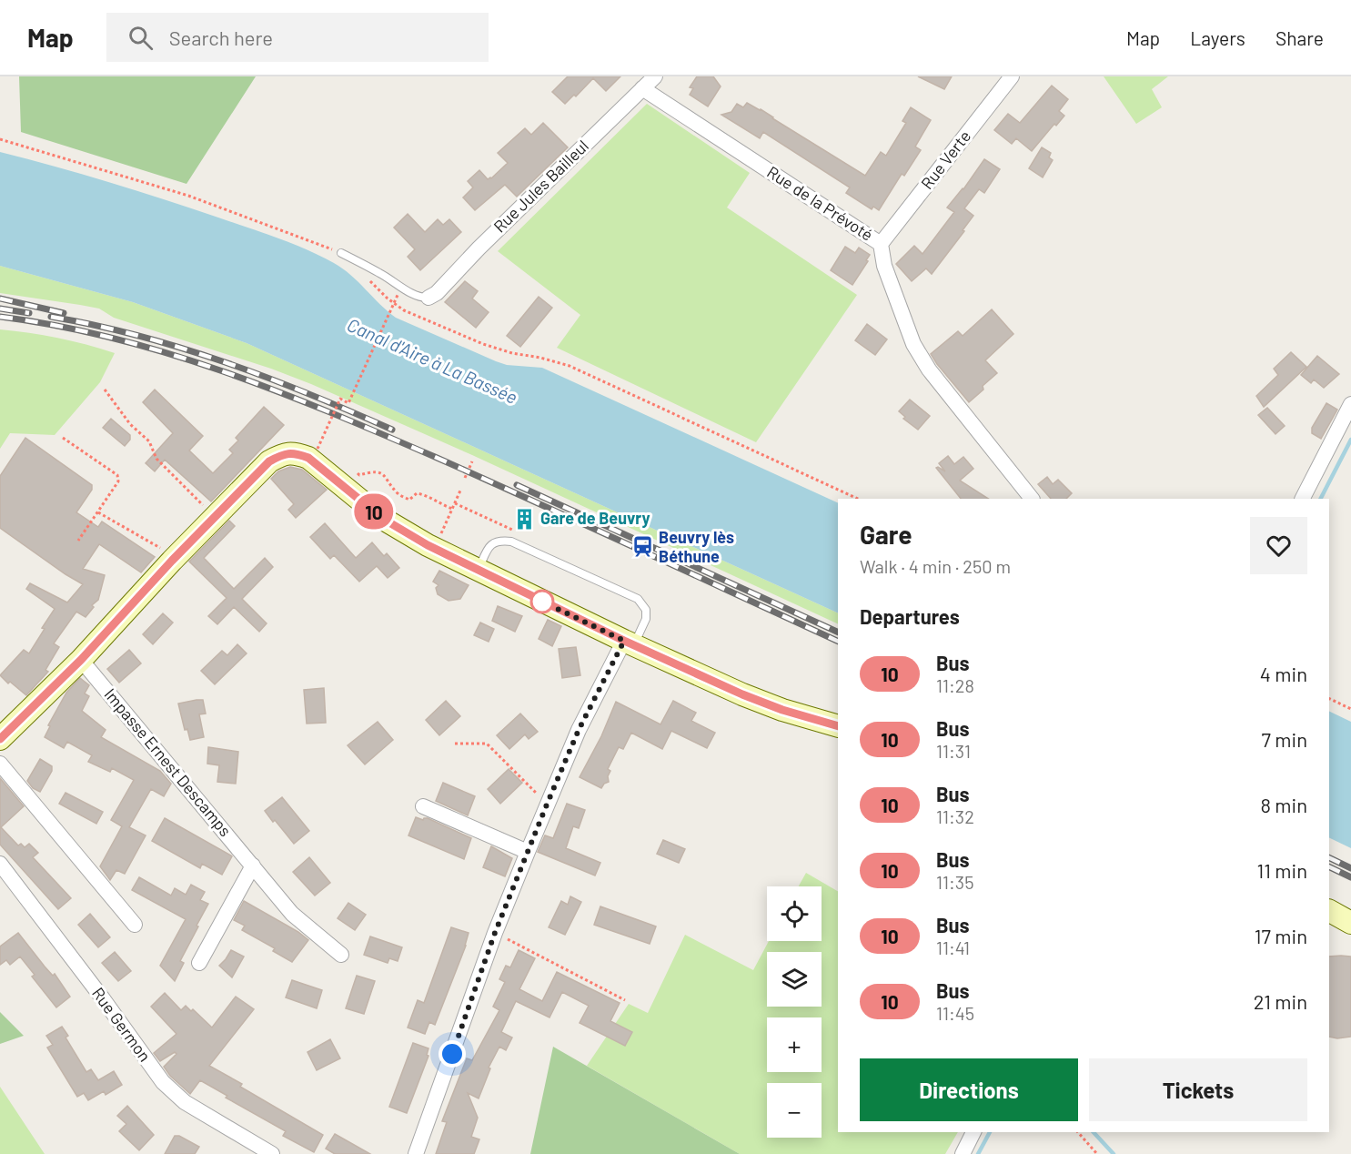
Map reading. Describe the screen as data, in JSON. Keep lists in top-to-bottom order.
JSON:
{
  "streets": {
    "street": [
      "Rue Verte",
      "Rue Jules Bailleul",
      "Rue de la Prévoté",
      "Impasse Ernest Descamps",
      "Rue Germon"
    ]
  },
  "crossings": [
    ["Rue Verte", "Rue de la Prévoté"],
    ["Rue Jules Bailleul", "Rue de la Prévoté"]
  ],
  "water": ["Canal d'Aire à La Bassée"],
  "places": {
    "building": ["Gare de Beuvry"],
    "station": ["Beuvry lès Béthune"]
  },
  "lines": ["bus line 10"],
  "page": {
    "header": "Map",
    "search": "Search here",
    "nav": ["Map", "Layers", "Share"],
    "on_map": "10",
    "heading": [
      ["Gare", "Walk · 4 min · 250 m"],
      "Departures"
    ],
    "list": [
      {
        "mark": "10",
        "name": "Bus",
        "note": "11:28",
        "value": "4 min"
      },
      {
        "mark": "10",
        "name": "Bus",
        "note": "11:31",
        "value": "7 min"
      },
      {
        "mark": "10",
        "name": "Bus",
        "note": "11:32",
        "value": "8 min"
      },
      {
        "mark": "10",
        "name": "Bus",
        "note": "11:35",
        "value": "11 min"
      },
      {
        "mark": "10",
        "name": "Bus",
        "note": "11:41",
        "value": "17 min"
      },
      {
        "mark": "10",
        "name": "Bus",
        "note": "11:45",
        "value": "21 min"
      }
    ],
    "map_buttons": ["+", "−"],
    "buttons": ["Directions", "Tickets"]
  }
}
